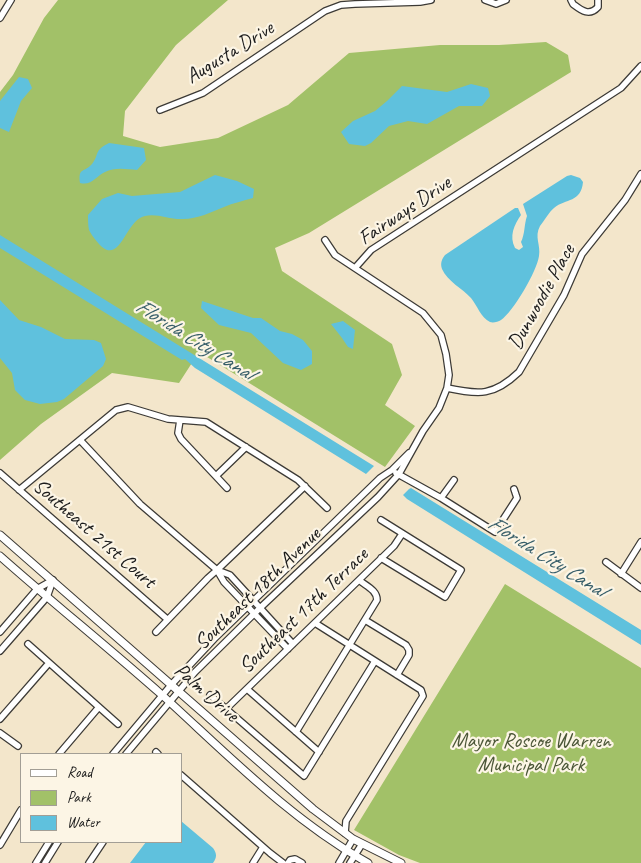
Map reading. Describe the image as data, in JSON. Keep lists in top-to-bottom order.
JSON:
{
  "streets": {
    "main road": ["Palm Drive"],
    "street": [
      "Augusta Drive",
      "Fairways Drive",
      "Dunwoodie Place",
      "Southeast 21st Court",
      "Southeast 18th Avenue",
      "Southeast 17th Terrace"
    ]
  },
  "crossings": [
    ["Fairways Drive", "Dunwoodie Place"],
    ["Fairways Drive", "Southeast 18th Avenue"],
    ["Southeast 18th Avenue", "Palm Drive"]
  ],
  "water": ["Florida City Canal"],
  "parks": ["Mayor Roscoe Warren Municipal Park"],
  "legend": ["Road", "Park", "Water"]
}
